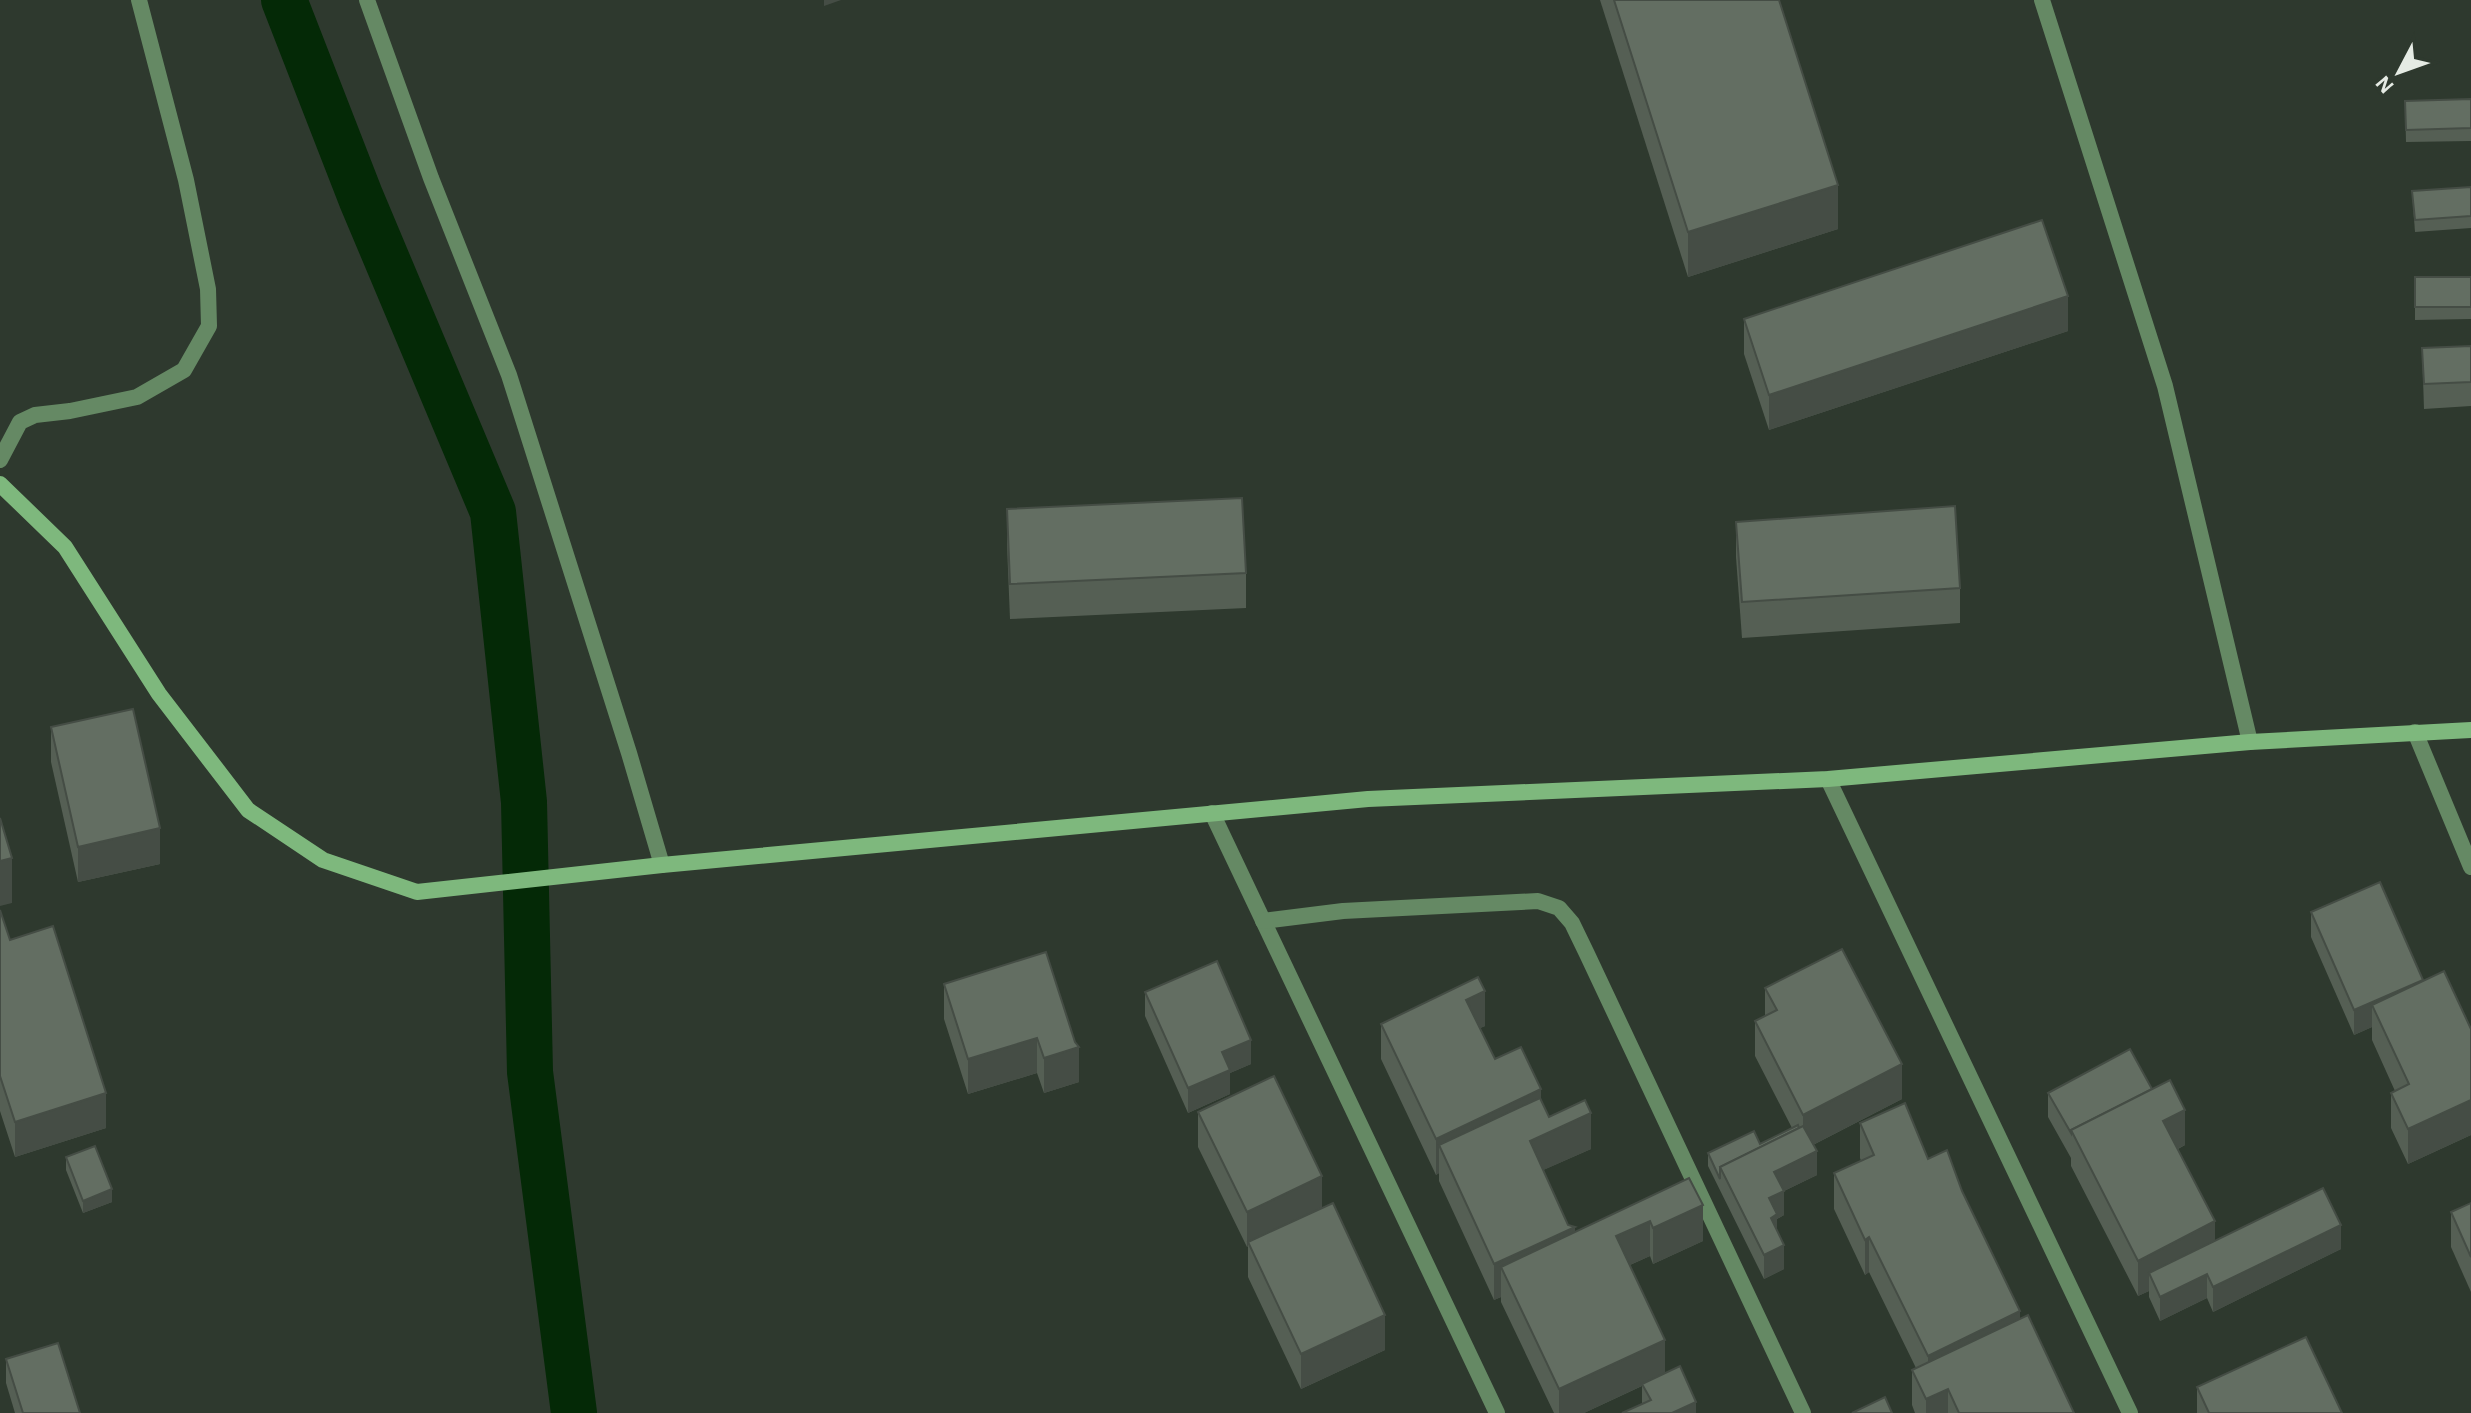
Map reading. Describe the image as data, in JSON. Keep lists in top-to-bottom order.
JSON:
{
  "north": "bottom left"
}
